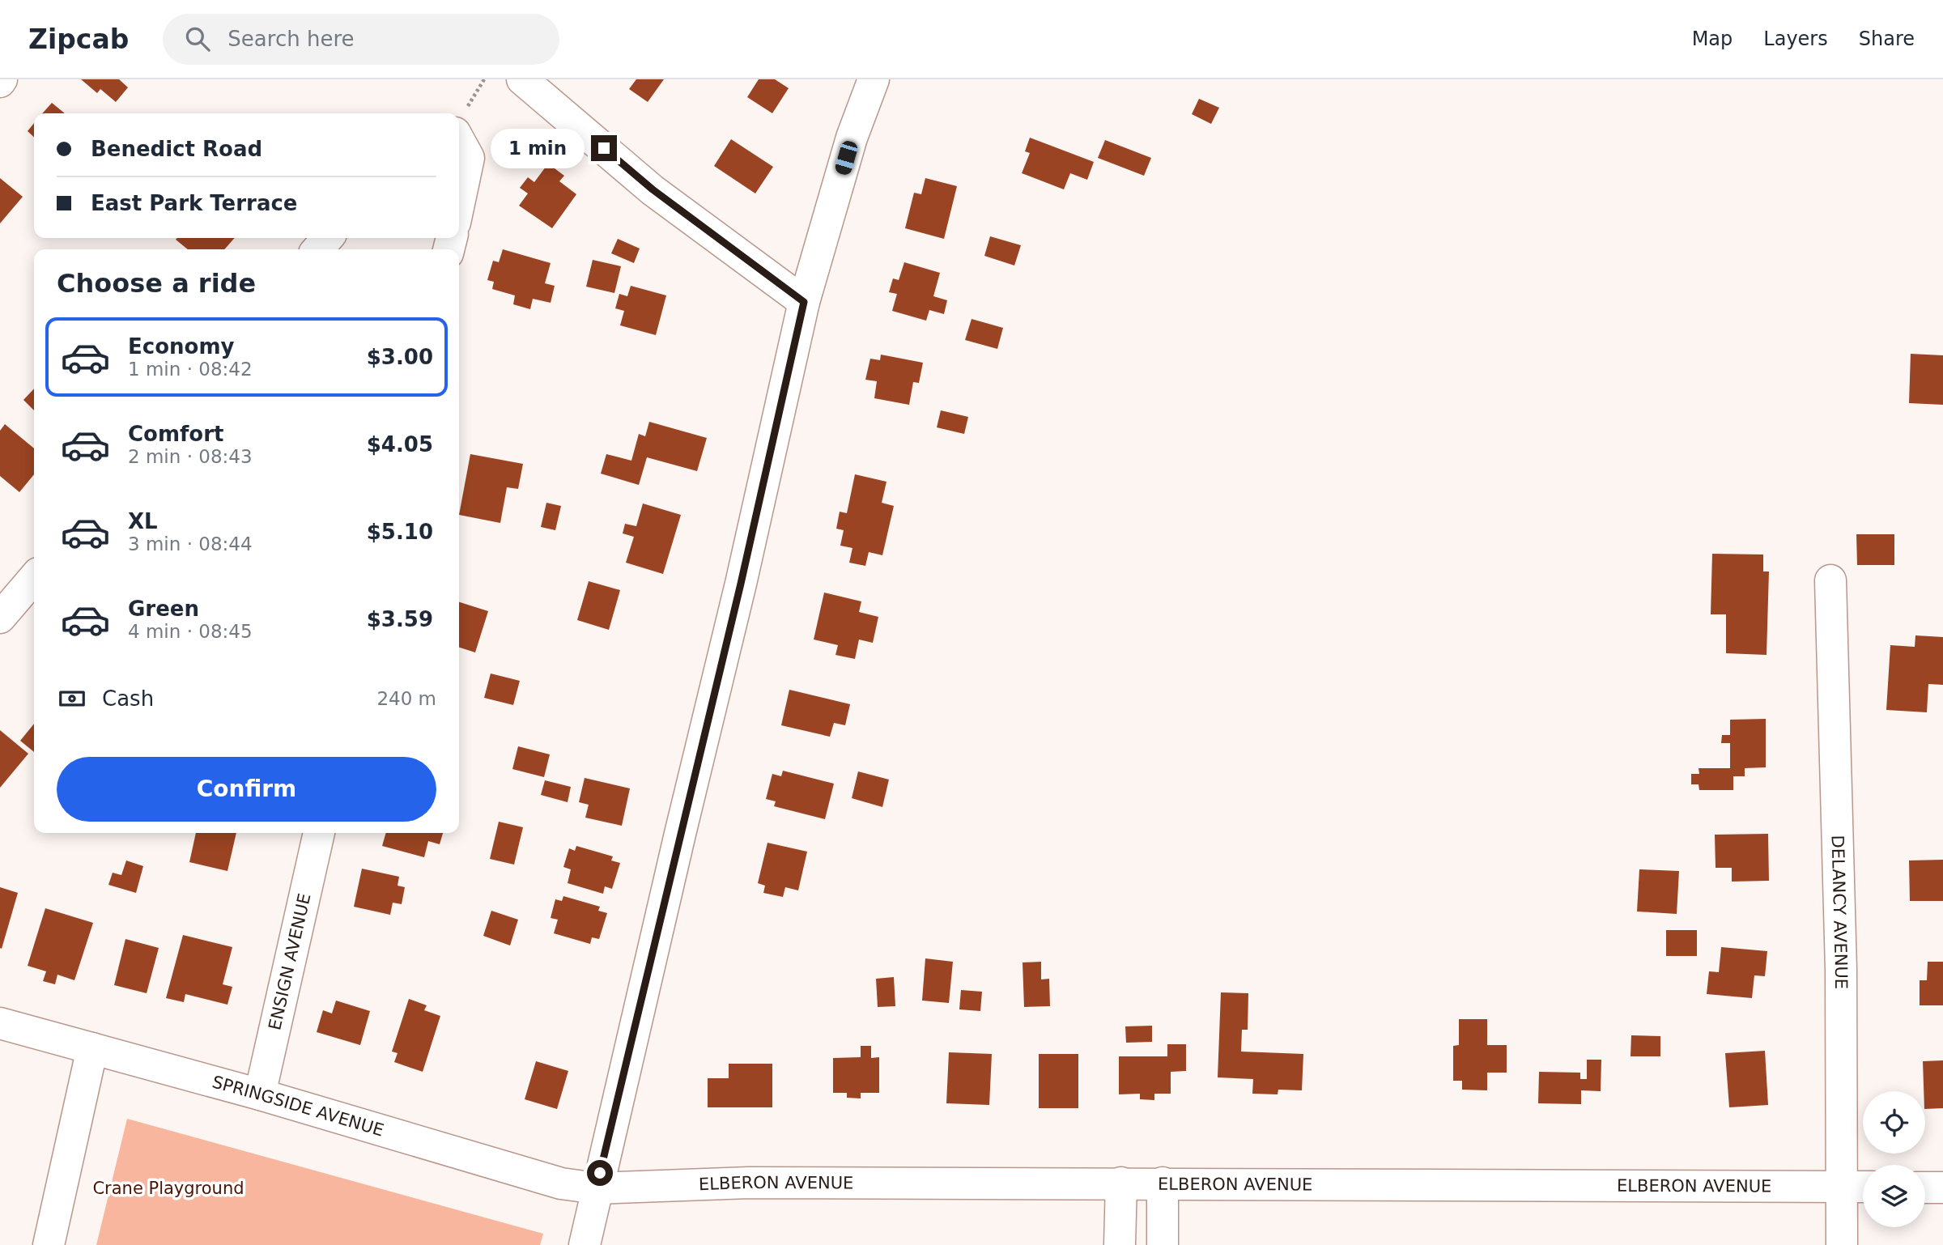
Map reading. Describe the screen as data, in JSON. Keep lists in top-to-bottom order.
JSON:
{
  "streets": {
    "street": [
      "DELANCY AVENUE",
      "ENSIGN AVENUE",
      "SPRINGSIDE AVENUE",
      "ELBERON AVENUE"
    ]
  },
  "crossings": [
    ["DELANCY AVENUE", "ELBERON AVENUE"],
    ["ENSIGN AVENUE", "SPRINGSIDE AVENUE"],
    ["SPRINGSIDE AVENUE", "ELBERON AVENUE"]
  ],
  "parks": ["Crane Playground"],
  "page": {
    "header": "Zipcab",
    "search": "Search here",
    "nav": ["Map", "Layers", "Share"],
    "banner": ["Benedict Road", "East Park Terrace"],
    "bubble": "1 min",
    "heading": "Choose a ride",
    "list": [
      {
        "name": "Economy",
        "note": "1 min · 08:42",
        "value": "$3.00"
      },
      {
        "name": "Comfort",
        "note": "2 min · 08:43",
        "value": "$4.05"
      },
      {
        "name": "XL",
        "note": "3 min · 08:44",
        "value": "$5.10"
      },
      {
        "name": "Green",
        "note": "4 min · 08:45",
        "value": "$3.59"
      }
    ],
    "pay": ["Cash", "240 m"],
    "buttons": "Confirm"
  }
}
